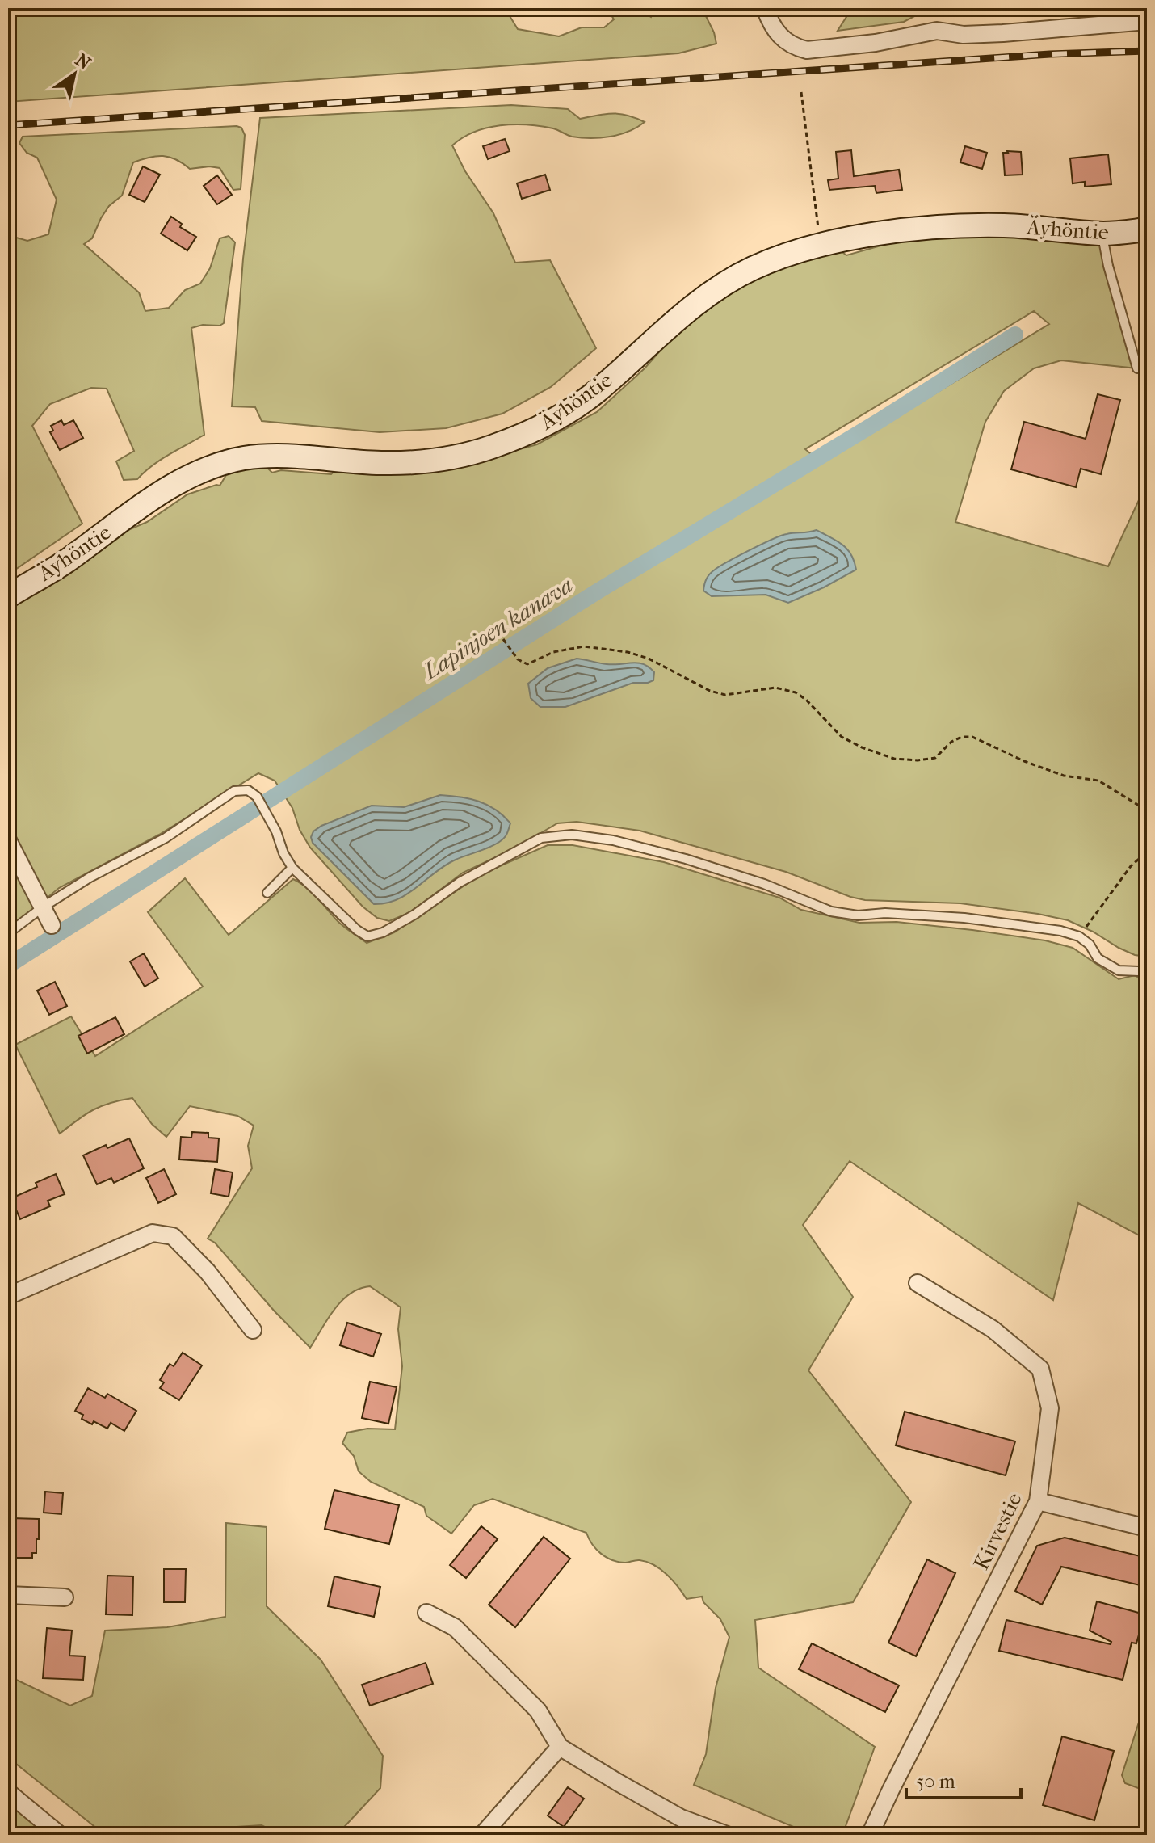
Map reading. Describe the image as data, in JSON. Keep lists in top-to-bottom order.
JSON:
{
  "streets": {
    "main road": ["Äyhöntie"],
    "street": ["Kirvestie"]
  },
  "water": ["Lapinjoen kanava"],
  "scale_bar": "50 m",
  "north": "top right"
}
